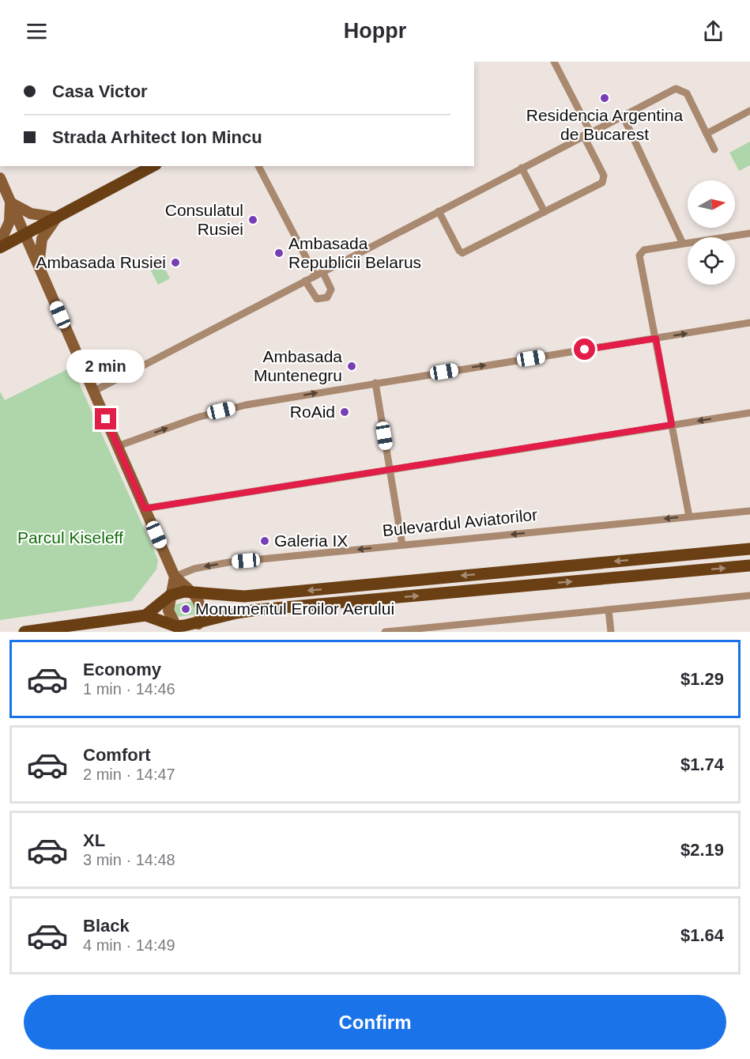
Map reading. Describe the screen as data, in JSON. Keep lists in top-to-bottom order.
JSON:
{
  "streets": {
    "street": ["Bulevardul Aviatorilor"]
  },
  "one_way": ["Bulevardul Aviatorilor"],
  "parks": ["Parcul Kiseleff"],
  "places": [
    "Residencia Argentina de Bucarest",
    "Consulatul Rusiei",
    "Ambasada Republicii Belarus",
    "Ambasada Rusiei",
    "Ambasada Muntenegru",
    "RoAid",
    "Galeria IX",
    "Monumentul Eroilor Aerului"
  ],
  "north": "right",
  "page": {
    "header": "Hoppr",
    "banner": ["Casa Victor", "Strada Arhitect Ion Mincu"],
    "bubble": "2 min",
    "list": [
      {
        "name": "Economy",
        "note": "1 min · 14:46",
        "value": "$1.29"
      },
      {
        "name": "Comfort",
        "note": "2 min · 14:47",
        "value": "$1.74"
      },
      {
        "name": "XL",
        "note": "3 min · 14:48",
        "value": "$2.19"
      },
      {
        "name": "Black",
        "note": "4 min · 14:49",
        "value": "$1.64"
      }
    ],
    "buttons": "Confirm"
  }
}
